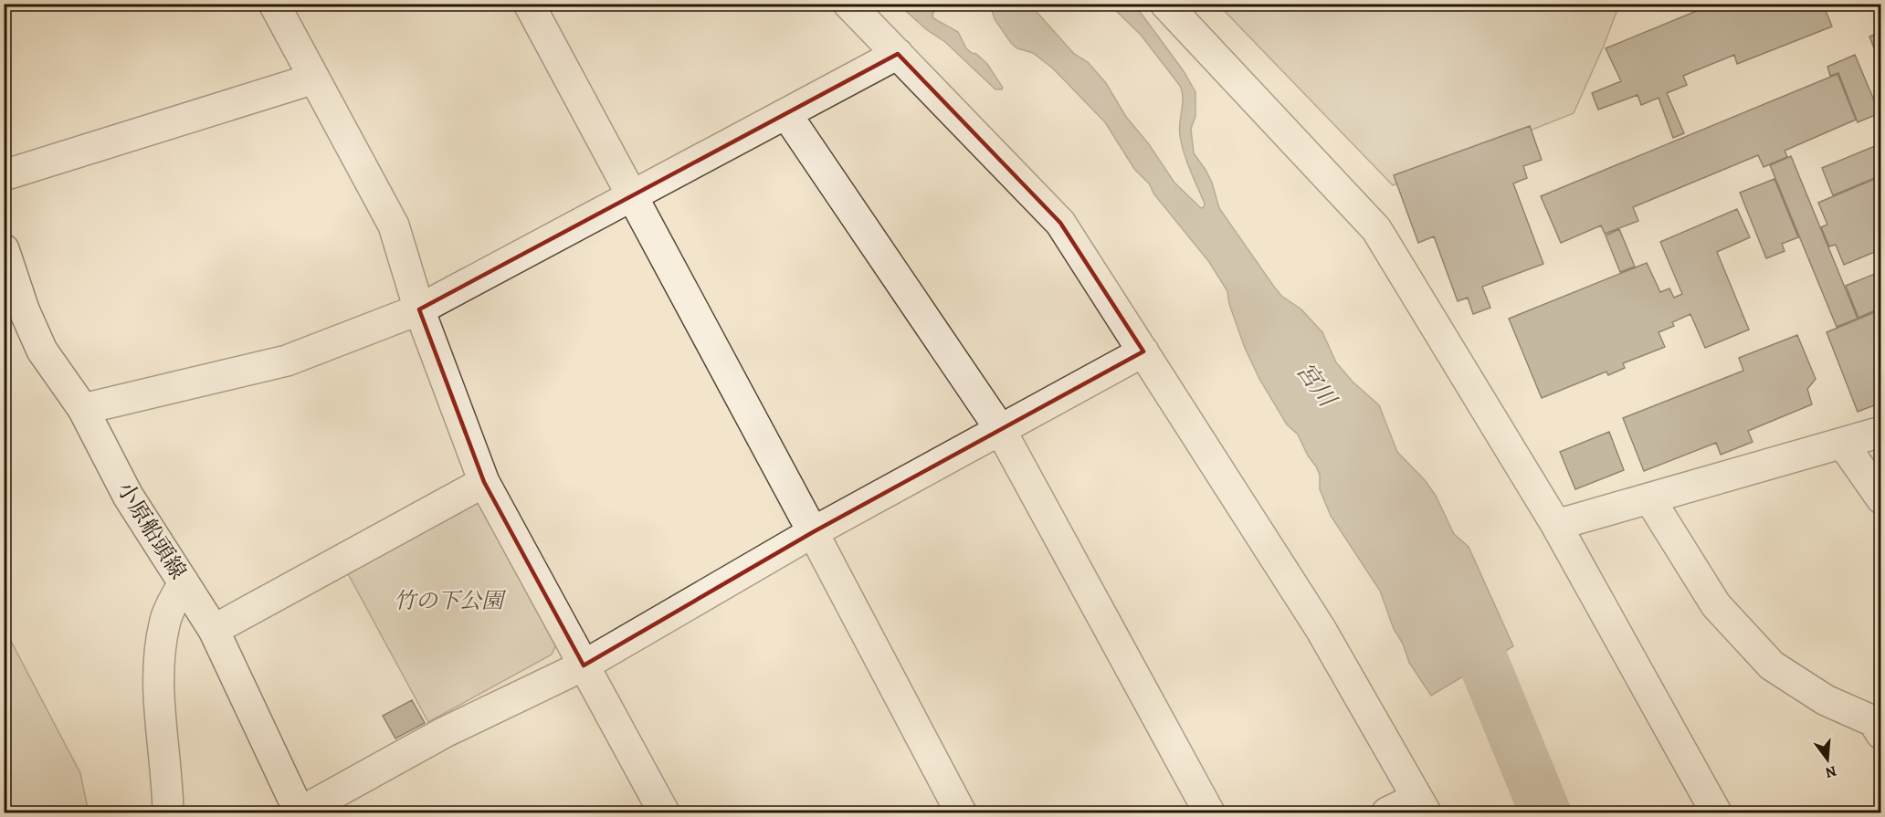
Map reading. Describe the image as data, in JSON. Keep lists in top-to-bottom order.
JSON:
{
  "streets": {
    "street": ["小原船頭線"]
  },
  "water": ["宮川"],
  "parks": ["竹の下公園"],
  "north": "bottom"
}
